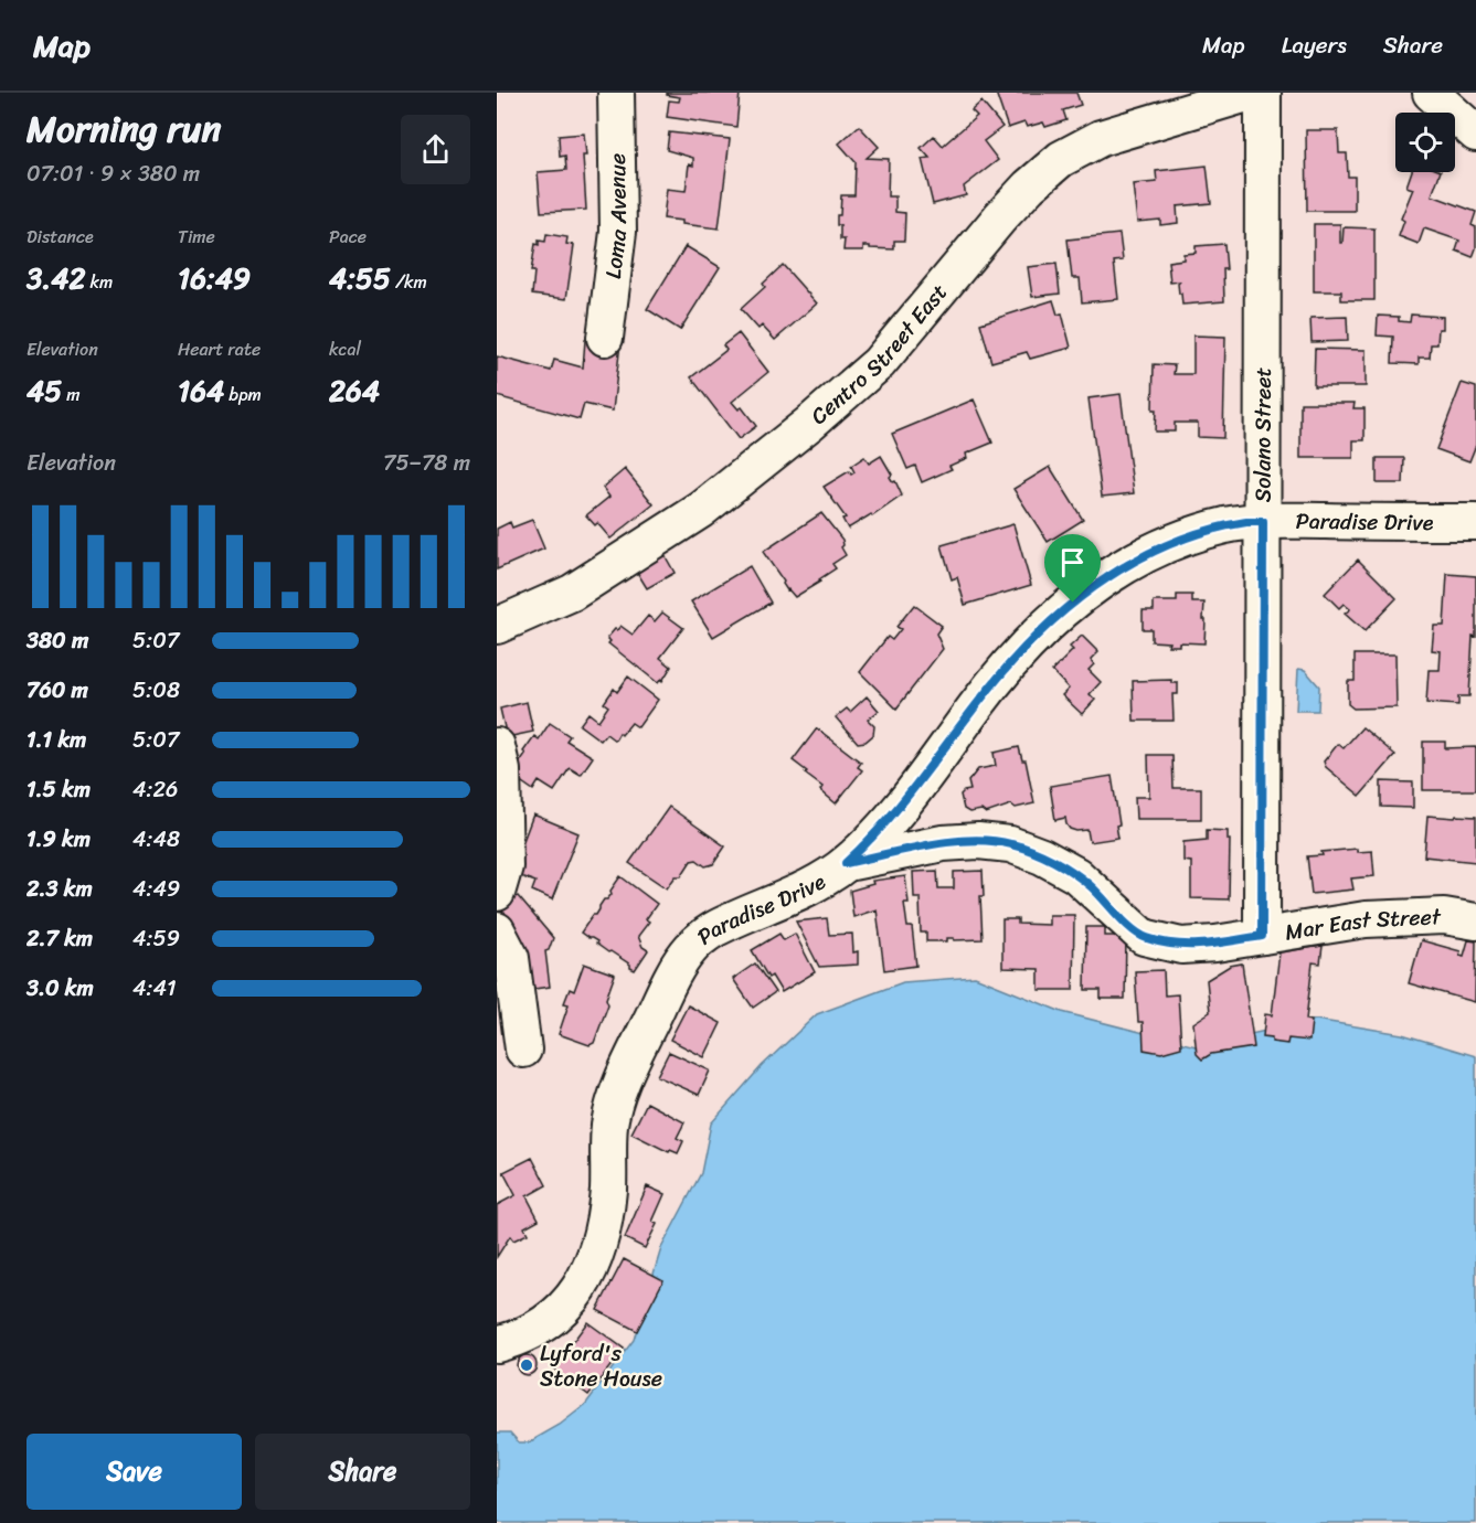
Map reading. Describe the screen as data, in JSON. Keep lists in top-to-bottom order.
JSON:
{
  "streets": {
    "street": [
      "Loma Avenue",
      "Centro Street East",
      "Solano Street",
      "Paradise Drive",
      "Mar East Street"
    ]
  },
  "crossings": [
    ["Solano Street", "Paradise Drive"],
    ["Solano Street", "Mar East Street"],
    ["Paradise Drive", "Mar East Street"]
  ],
  "places": ["Lyford's Stone House"],
  "page": {
    "header": "Map",
    "nav": ["Map", "Layers", "Share"],
    "heading": ["Morning run", "07:01 · 9 × 380 m"],
    "stats": [
      ["Distance", "3.42 km"],
      ["Time", "16:49"],
      ["Pace", "4:55 /km"],
      ["Elevation", "45 m"],
      ["Heart rate", "164 bpm"],
      ["kcal", "264"]
    ],
    "chart": ["Elevation", "75–78 m"],
    "list": [
      {
        "name": "380 m",
        "note": "5:07"
      },
      {
        "name": "760 m",
        "note": "5:08"
      },
      {
        "name": "1.1 km",
        "note": "5:07"
      },
      {
        "name": "1.5 km",
        "note": "4:26"
      },
      {
        "name": "1.9 km",
        "note": "4:48"
      },
      {
        "name": "2.3 km",
        "note": "4:49"
      },
      {
        "name": "2.7 km",
        "note": "4:59"
      },
      {
        "name": "3.0 km",
        "note": "4:41"
      }
    ],
    "buttons": ["Save", "Share"]
  }
}
